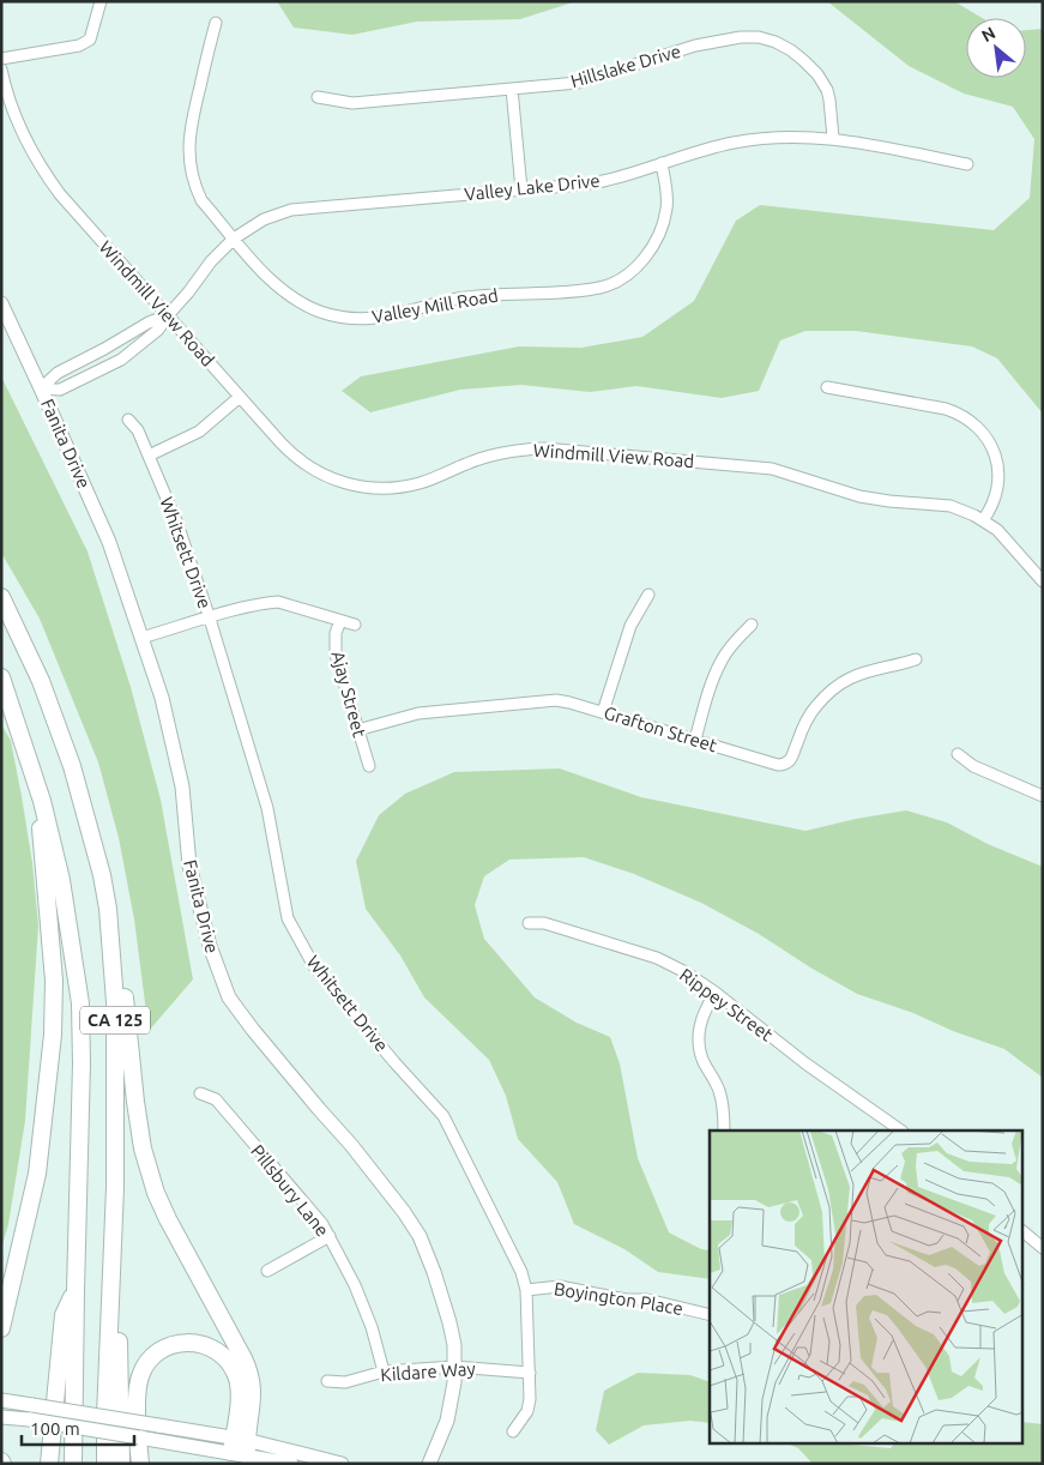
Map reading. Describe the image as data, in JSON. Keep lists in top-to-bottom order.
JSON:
{
  "streets": {
    "highway": ["CA 125"],
    "main road": ["Fanita Drive"],
    "street": [
      "Hillslake Drive",
      "Valley Lake Drive",
      "Windmill View Road",
      "Valley Mill Road",
      "Whitsett Drive",
      "Ajay Street",
      "Grafton Street",
      "Rippey Street",
      "Pillsbury Lane",
      "Boyington Place",
      "Kildare Way"
    ]
  },
  "crossings": [
    ["Hillslake Drive", "Valley Lake Drive"],
    ["Valley Lake Drive", "Windmill View Road"],
    ["Valley Lake Drive", "Valley Mill Road"],
    ["Valley Lake Drive", "Fanita Drive"],
    ["Fanita Drive", "Kildare Way"],
    ["Whitsett Drive", "Boyington Place"],
    ["Whitsett Drive", "Kildare Way"],
    ["Ajay Street", "Grafton Street"],
    ["Pillsbury Lane", "Kildare Way"]
  ],
  "scale_bar": "100 m",
  "north": "top left"
}
